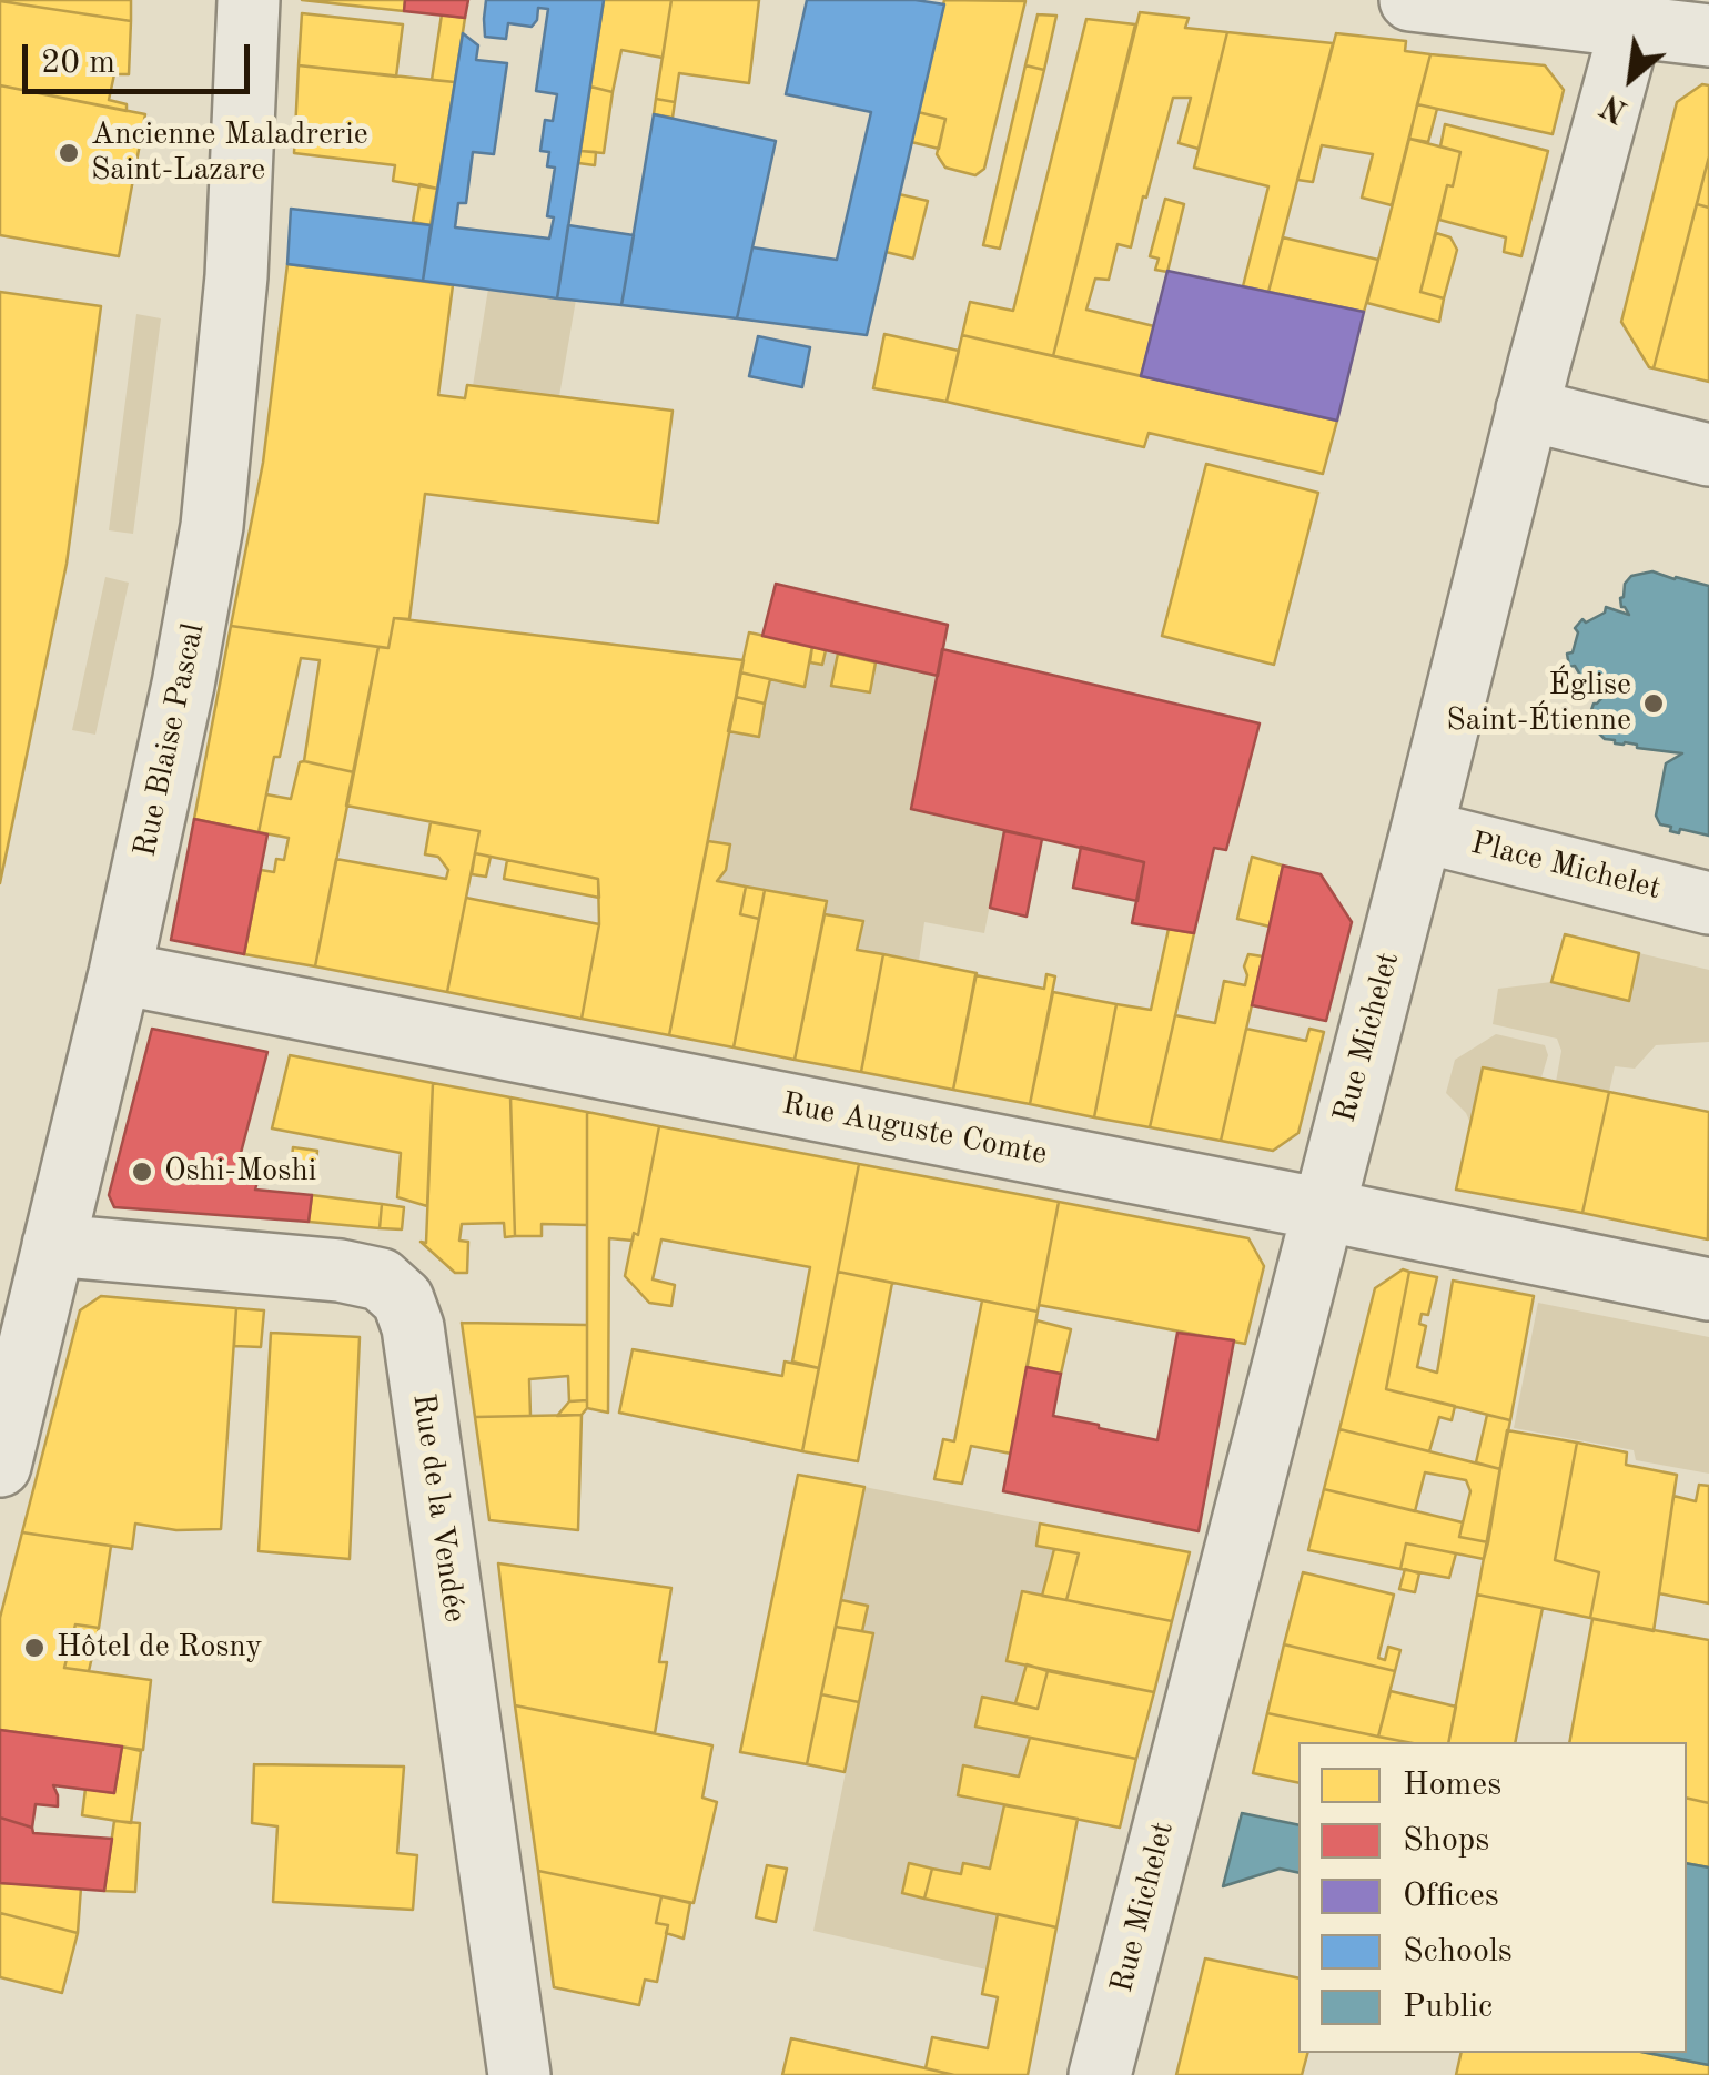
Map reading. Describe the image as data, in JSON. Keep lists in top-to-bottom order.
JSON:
{
  "streets": {
    "street": [
      "Rue Blaise Pascal",
      "Place Michelet",
      "Rue Michelet",
      "Rue Auguste Comte",
      "Rue de la Vendée"
    ]
  },
  "crossings": [
    ["Rue Blaise Pascal", "Rue Auguste Comte"],
    ["Rue Blaise Pascal", "Rue de la Vendée"],
    ["Place Michelet", "Rue Michelet"],
    ["Rue Michelet", "Rue Auguste Comte"]
  ],
  "places": [
    "Ancienne Maladrerie Saint-Lazare",
    "Église Saint-Étienne",
    "Oshi-Moshi",
    "Hôtel de Rosny"
  ],
  "legend": [
    "Homes",
    "Shops",
    "Offices",
    "Schools",
    "Public"
  ],
  "scale_bar": "20 m",
  "north": "bottom left"
}
